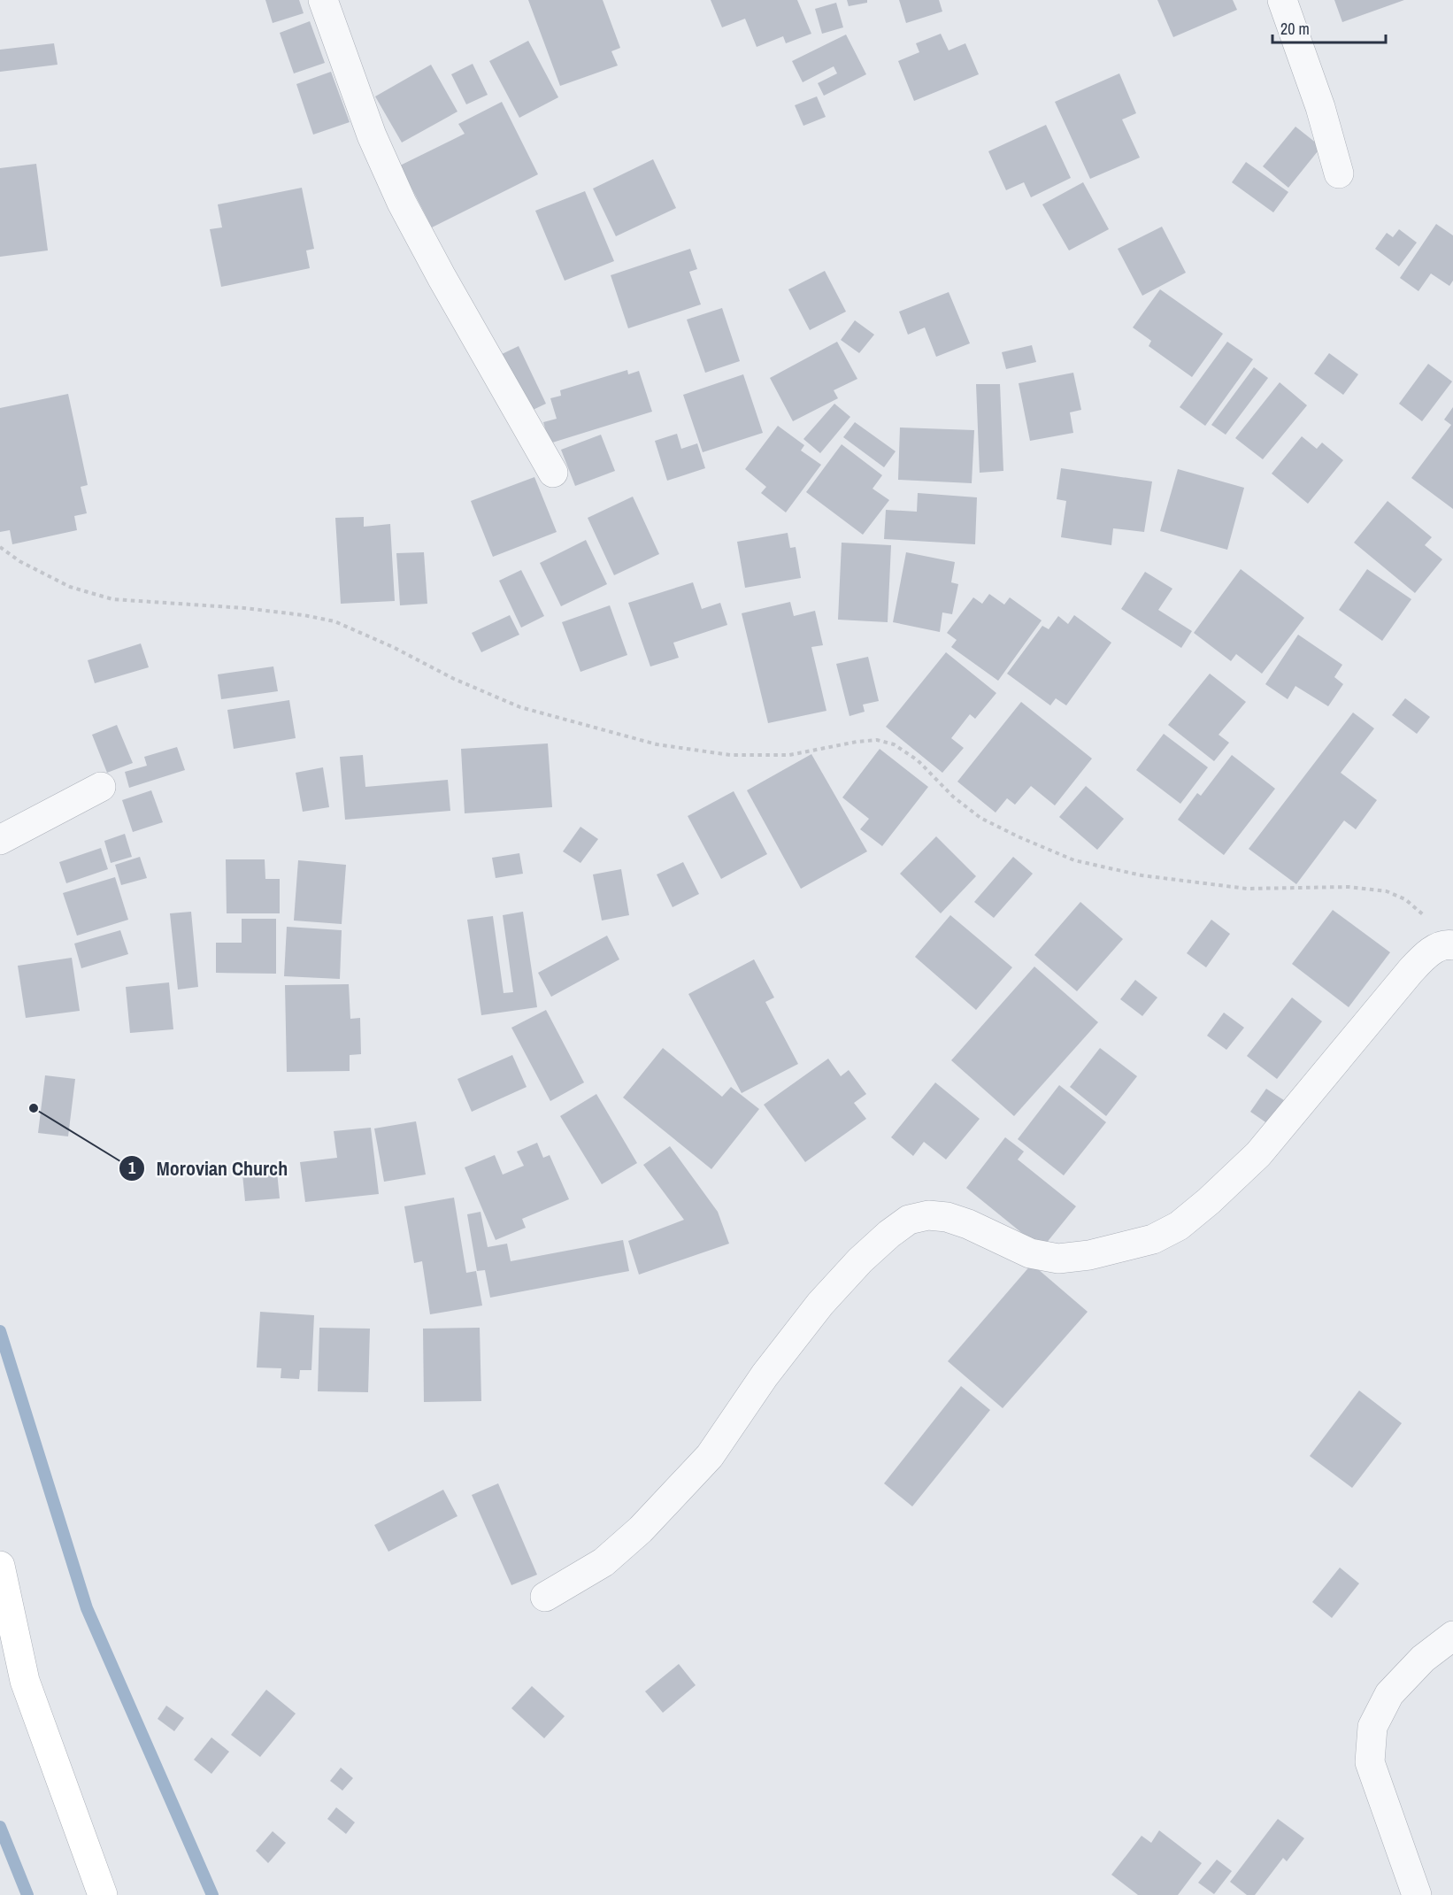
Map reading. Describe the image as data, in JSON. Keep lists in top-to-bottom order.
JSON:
{
  "places": ["Morovian Church"],
  "scale_bar": "20 m"
}
